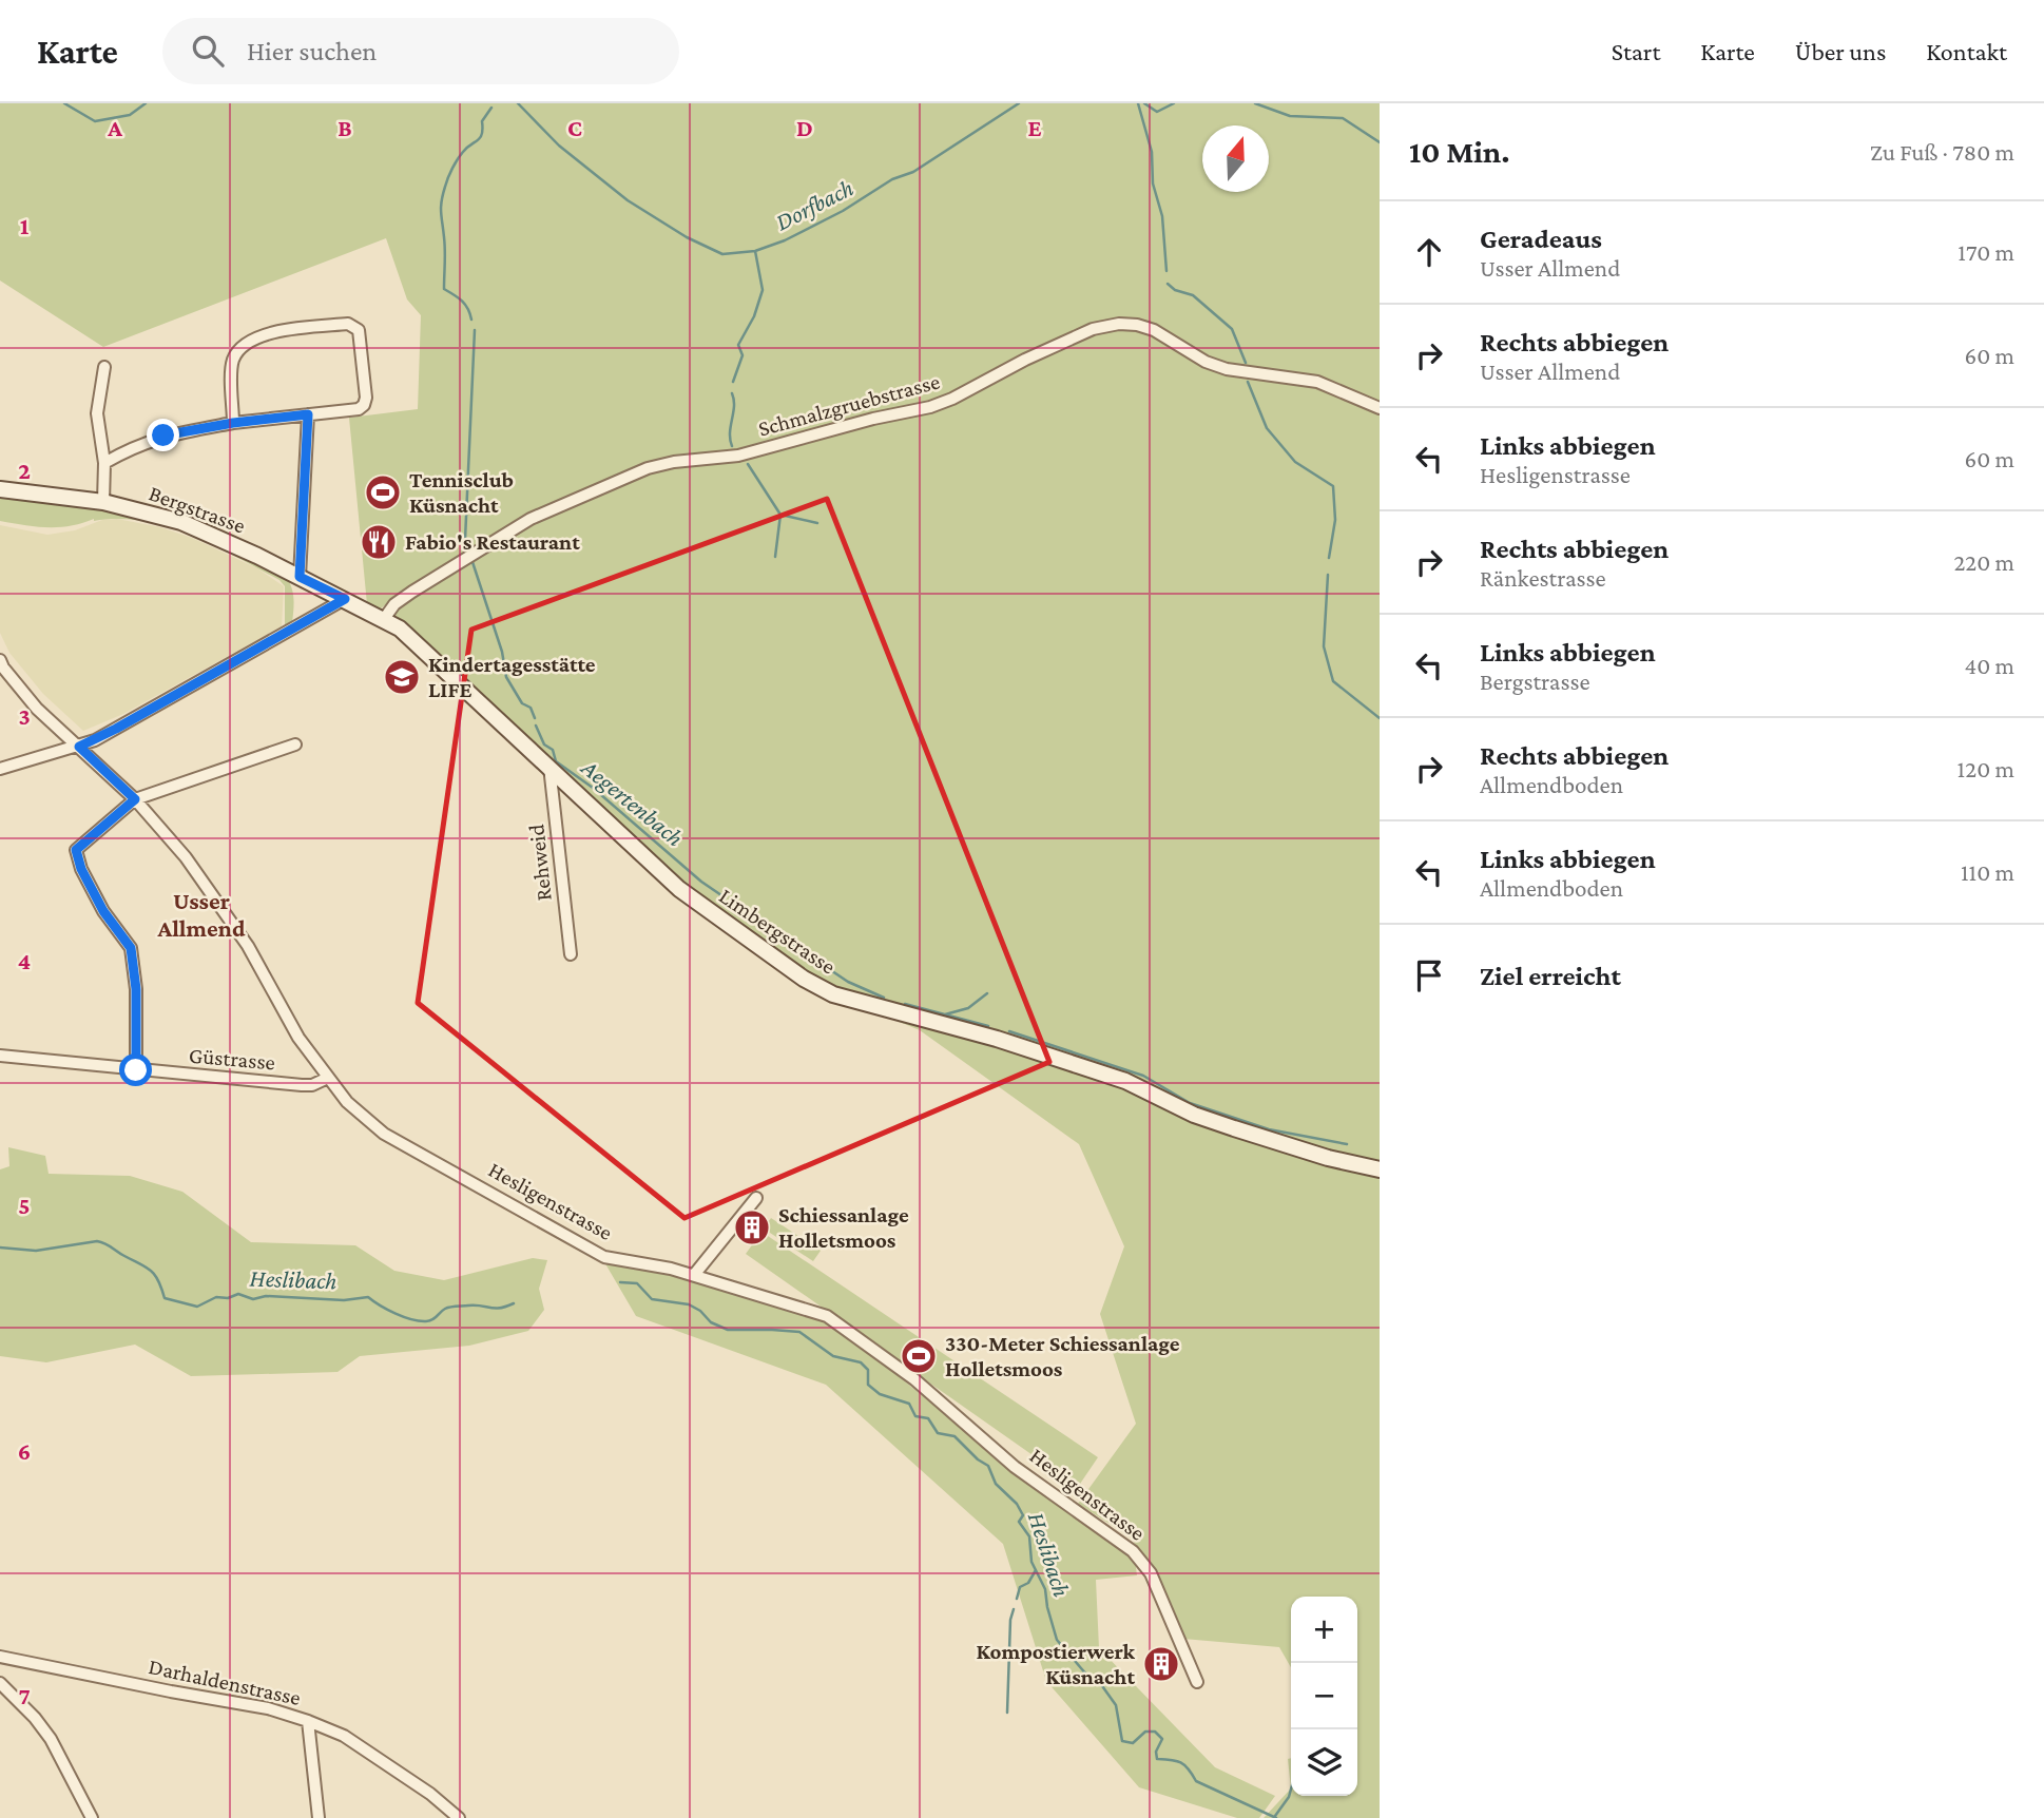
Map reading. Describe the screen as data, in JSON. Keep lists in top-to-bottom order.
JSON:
{
  "streets": {
    "street": [
      "Schmalzgruebstrasse",
      "Bergstrasse",
      "Rehweid",
      "Limbergstrasse",
      "Güstrasse",
      "Hesligenstrasse",
      "Darhaldenstrasse"
    ]
  },
  "crossings": [
    ["Schmalzgruebstrasse", "Limbergstrasse"],
    ["Bergstrasse", "Limbergstrasse"],
    ["Rehweid", "Limbergstrasse"],
    ["Güstrasse", "Hesligenstrasse"]
  ],
  "districts": ["Usser Allmend"],
  "water": ["Dorfbach", "Aegertenbach", "Heslibach"],
  "places": {
    "sports": ["Tennisclub Küsnacht", "330-Meter Schiessanlage Holletsmoos"],
    "restaurant": ["Fabio's Restaurant"],
    "school or university": ["Kindertagesstätte LIFE"],
    "building": ["Schiessanlage Holletsmoos", "Kompostierwerk Küsnacht"]
  },
  "north": "top",
  "page": {
    "header": "Karte",
    "search": "Hier suchen",
    "nav": [
      "Start",
      "Karte",
      "Über uns",
      "Kontakt"
    ],
    "heading": ["10 Min.", "Zu Fuß · 780 m"],
    "list": [
      ["Geradeaus", "Usser Allmend", "170 m"],
      ["Rechts abbiegen", "Usser Allmend", "60 m"],
      ["Links abbiegen", "Hesligenstrasse", "60 m"],
      ["Rechts abbiegen", "Ränkestrasse", "220 m"],
      ["Links abbiegen", "Bergstrasse", "40 m"],
      ["Rechts abbiegen", "Allmendboden", "120 m"],
      ["Links abbiegen", "Allmendboden", "110 m"],
      "Ziel erreicht"
    ],
    "map_buttons": ["+", "−"]
  },
  "grid": {
    "columns": [
      "A",
      "B",
      "C",
      "D",
      "E"
    ],
    "rows": [
      "1",
      "2",
      "3",
      "4",
      "5",
      "6",
      "7"
    ]
  }
}
